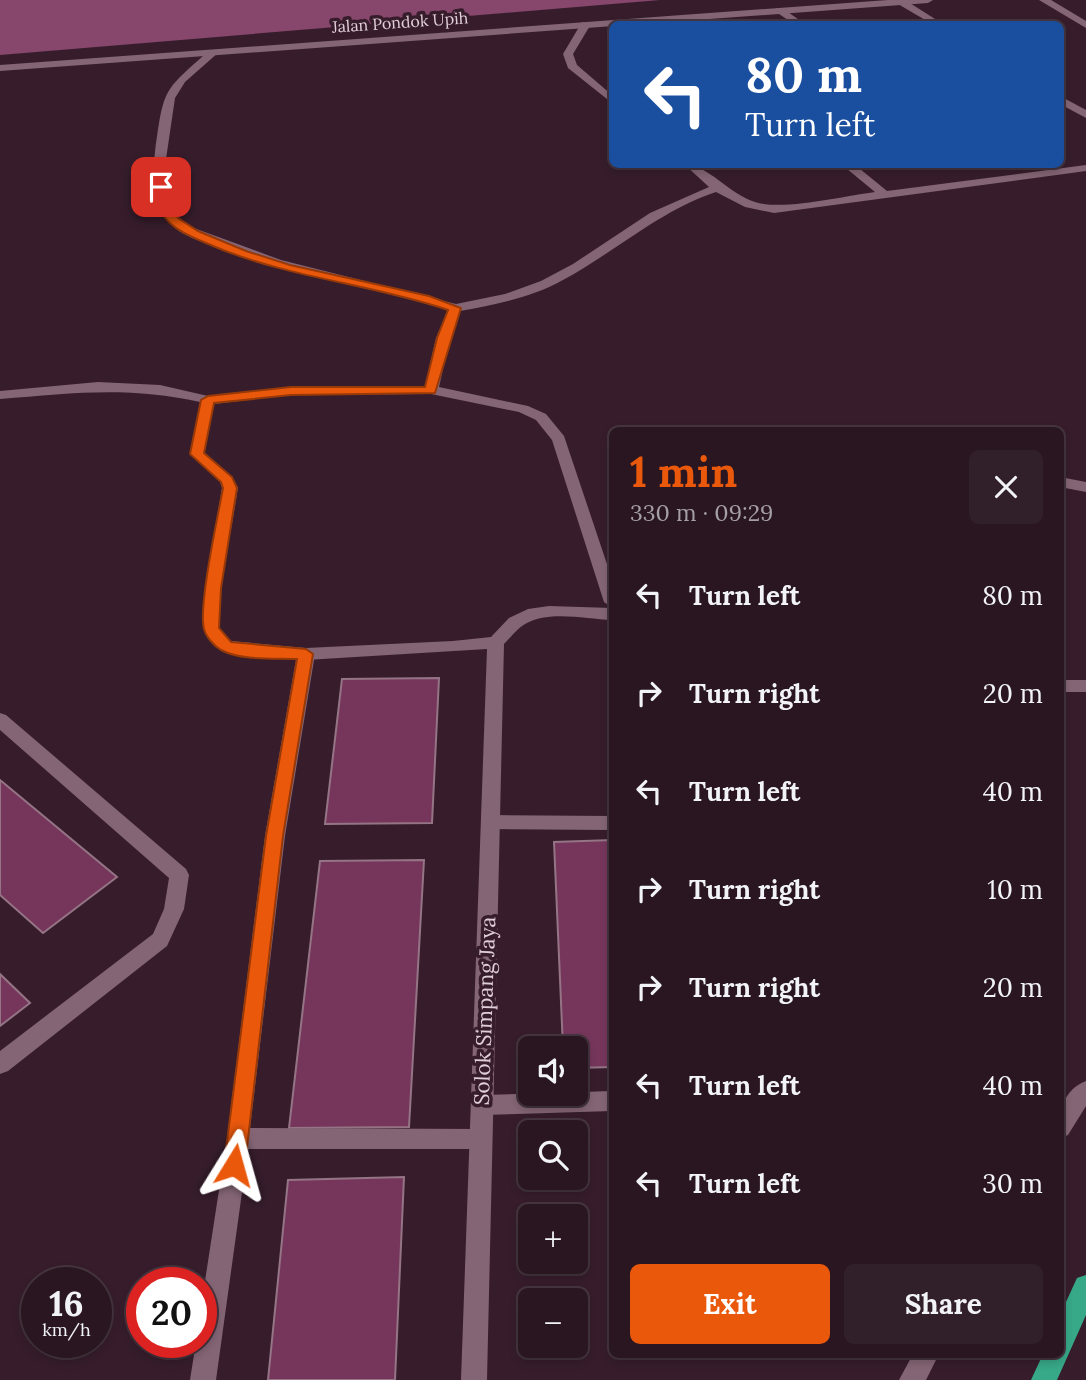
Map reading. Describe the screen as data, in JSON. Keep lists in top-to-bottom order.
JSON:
{
  "streets": {
    "street": ["Jalan Pondok Upih", "Solok Simpang Jaya"]
  },
  "page": {
    "turn": ["80 m", "Turn left"],
    "heading": ["1 min", "330 m · 09:29"],
    "list": [
      {
        "name": "Turn left",
        "value": "80 m"
      },
      {
        "name": "Turn right",
        "value": "20 m"
      },
      {
        "name": "Turn left",
        "value": "40 m"
      },
      {
        "name": "Turn right",
        "value": "10 m"
      },
      {
        "name": "Turn right",
        "value": "20 m"
      },
      {
        "name": "Turn left",
        "value": "40 m"
      },
      {
        "name": "Turn left",
        "value": "30 m"
      }
    ],
    "map_buttons": ["+", "−"],
    "buttons": ["Exit", "Share"],
    "speed": "16 km/h",
    "limit": "20"
  }
}
